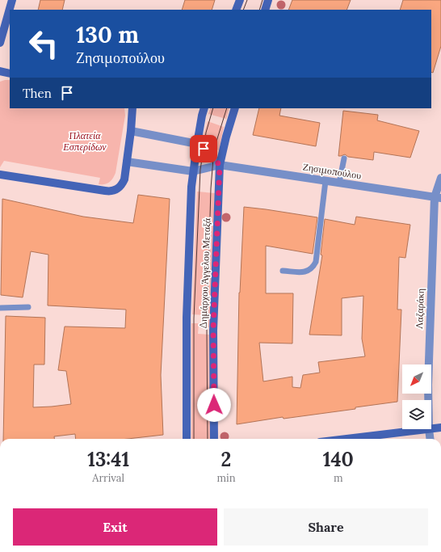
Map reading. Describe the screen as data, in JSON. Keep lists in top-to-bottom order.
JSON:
{
  "streets": {
    "street": ["Ζησιμοπούλου", "Δημάρχου Άγγελου Μεταξά", "Λαζαράκη"]
  },
  "crossings": [
    ["Ζησιμοπούλου", "Δημάρχου Άγγελου Μεταξά"],
    ["Ζησιμοπούλου", "Λαζαράκη"]
  ],
  "parks": ["Πλατεία Εσπερίδων"],
  "north": "bottom left",
  "page": {
    "turn": ["130 m", "Ζησιμοπούλου"],
    "then": "Then",
    "eta": [
      "13:41",
      "Arrival",
      "2",
      "min",
      "140",
      "m"
    ],
    "buttons": ["Exit", "Share"]
  }
}
